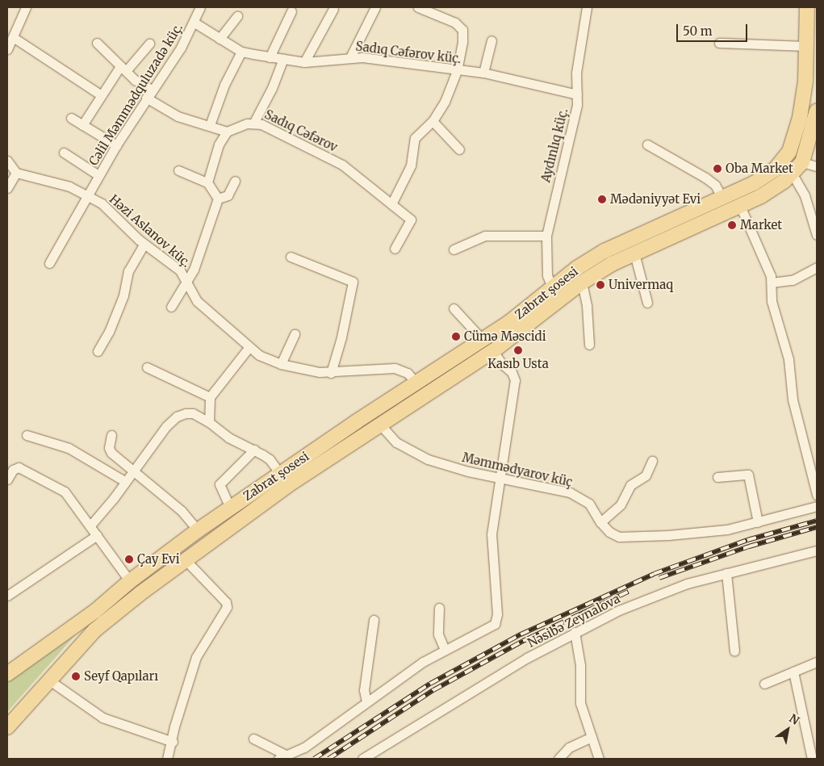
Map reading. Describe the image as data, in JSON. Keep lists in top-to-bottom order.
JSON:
{
  "streets": {
    "main road": ["Zabrat şosesi"],
    "street": [
      "Sadıq Cəfərov küç.",
      "Cəlil Məmmədquluzadə küç.",
      "Sadıq Cəfərov",
      "Aydınlıq küç.",
      "Həzi Aslanov küç.",
      "Məmmədyarov küç",
      "Nəsibə Zeynalova"
    ]
  },
  "crossings": [
    ["Sadıq Cəfərov küç.", "Cəlil Məmmədquluzadə küç."],
    ["Sadıq Cəfərov küç.", "Aydınlıq küç."],
    ["Cəlil Məmmədquluzadə küç.", "Həzi Aslanov küç."],
    ["Aydınlıq küç.", "Zabrat şosesi"],
    ["Həzi Aslanov küç.", "Zabrat şosesi"],
    ["Zabrat şosesi", "Məmmədyarov küç"]
  ],
  "places": [
    "Oba Market",
    "Mədəniyyət Evi",
    "Market",
    "Univermaq",
    "Cümə Məscidi",
    "Kasıb Usta",
    "Çay Evi",
    "Seyf Qapıları"
  ],
  "scale_bar": "50 m",
  "north": "top right"
}
